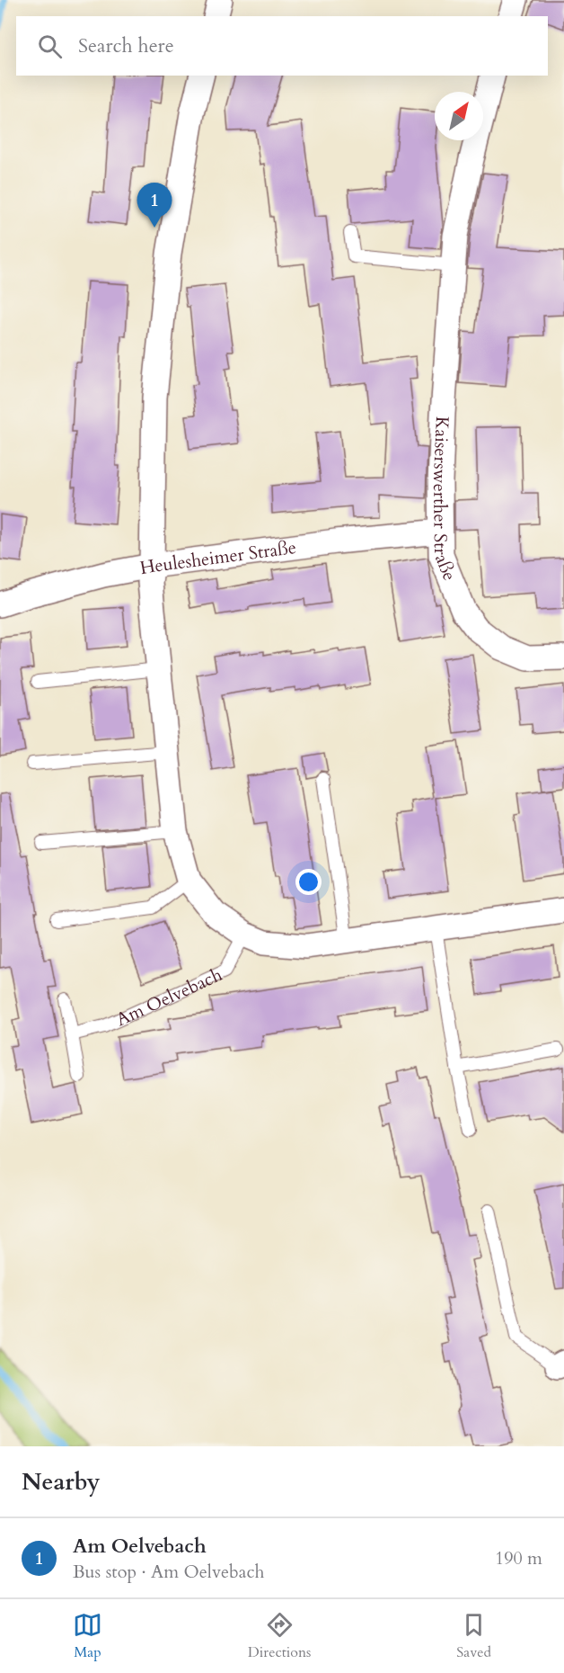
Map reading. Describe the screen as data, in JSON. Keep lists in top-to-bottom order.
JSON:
{
  "streets": {
    "street": ["Kaiserswerther Straße", "Heulesheimer Straße"],
    "lane": ["Am Oelvebach"]
  },
  "crossings": [
    ["Kaiserswerther Straße", "Heulesheimer Straße"]
  ],
  "north": "top right",
  "page": {
    "search": "Search here",
    "pins": "1",
    "heading": "Nearby",
    "list": [
      {
        "mark": "1",
        "name": "Am Oelvebach",
        "note": "Bus stop · Am Oelvebach",
        "value": "190 m"
      }
    ],
    "nav": ["Map", "Directions", "Saved"]
  }
}
